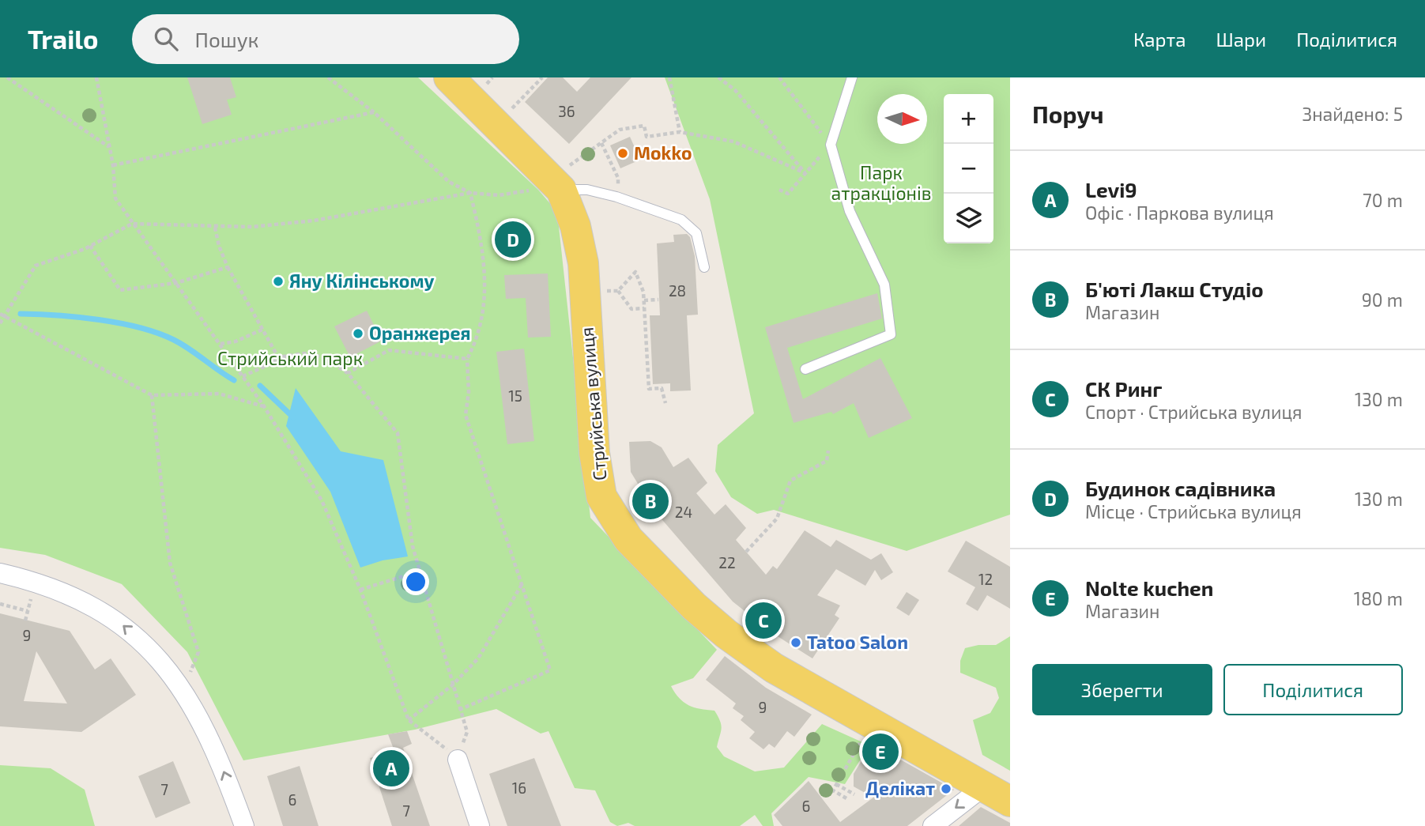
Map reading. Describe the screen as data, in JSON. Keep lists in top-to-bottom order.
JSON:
{
  "streets": {
    "main road": ["Стрийська вулиця"]
  },
  "parks": ["Парк атракціонів", "Стрийський парк"],
  "places": [
    "Mokko",
    "Яну Кілінському",
    "Оранжерея",
    "Tatoo Salon",
    "Делікат"
  ],
  "house_numbers": [
    "36",
    "28",
    "15",
    "24",
    "22",
    "12",
    "9",
    "9",
    "16",
    "7",
    "6",
    "6",
    "7"
  ],
  "north": "right",
  "page": {
    "header": "Trailo",
    "search": "Пошук",
    "nav": ["Карта", "Шари", "Поділитися"],
    "heading": ["Поруч", "Знайдено: 5"],
    "map_buttons": ["+", "−"],
    "list": [
      {
        "mark": "A",
        "name": "Levi9",
        "note": "Офіс · Паркова вулиця",
        "value": "70 m"
      },
      {
        "mark": "B",
        "name": "Б'юті Лакш Студіо",
        "note": "Магазин",
        "value": "90 m"
      },
      {
        "mark": "C",
        "name": "СК Ринг",
        "note": "Спорт · Стрийська вулиця",
        "value": "130 m"
      },
      {
        "mark": "D",
        "name": "Будинок садівника",
        "note": "Місце · Стрийська вулиця",
        "value": "130 m"
      },
      {
        "mark": "E",
        "name": "Nolte kuchen",
        "note": "Магазин",
        "value": "180 m"
      }
    ],
    "pins": [
      "D",
      "B",
      "C",
      "E",
      "A"
    ],
    "buttons": ["Зберегти", "Поділитися"]
  }
}
